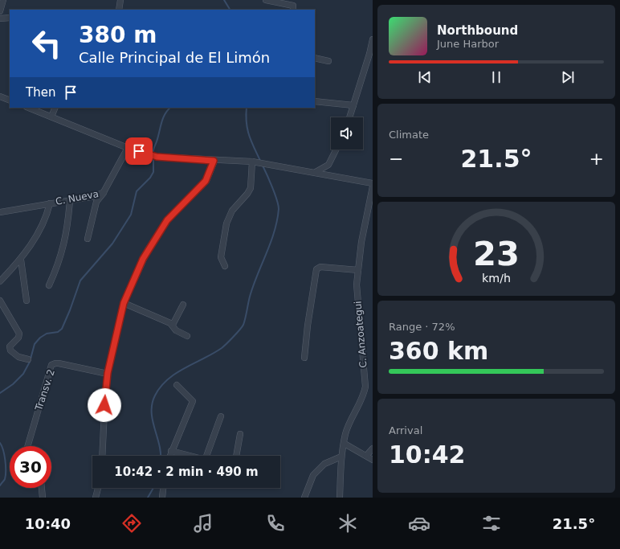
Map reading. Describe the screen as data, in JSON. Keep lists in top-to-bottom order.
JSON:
{
  "streets": {
    "street": ["C. Nueva", "C. Anzoategui", "Transv. 2"]
  },
  "page": {
    "turn": ["380 m", "Calle Principal de El Limón"],
    "song": ["Northbound", "June Harbor"],
    "then": "Then",
    "tile": [
      "Climate",
      ["Range · 72%", "360 km"],
      ["Arrival", "10:42"]
    ],
    "heat": ["−", "21.5°", "+"],
    "limit": "30",
    "trip": "10:42 · 2 min · 490 m",
    "tabs": ["10:40", "21.5°"],
    "gauge": ["23", "km/h"]
  }
}
